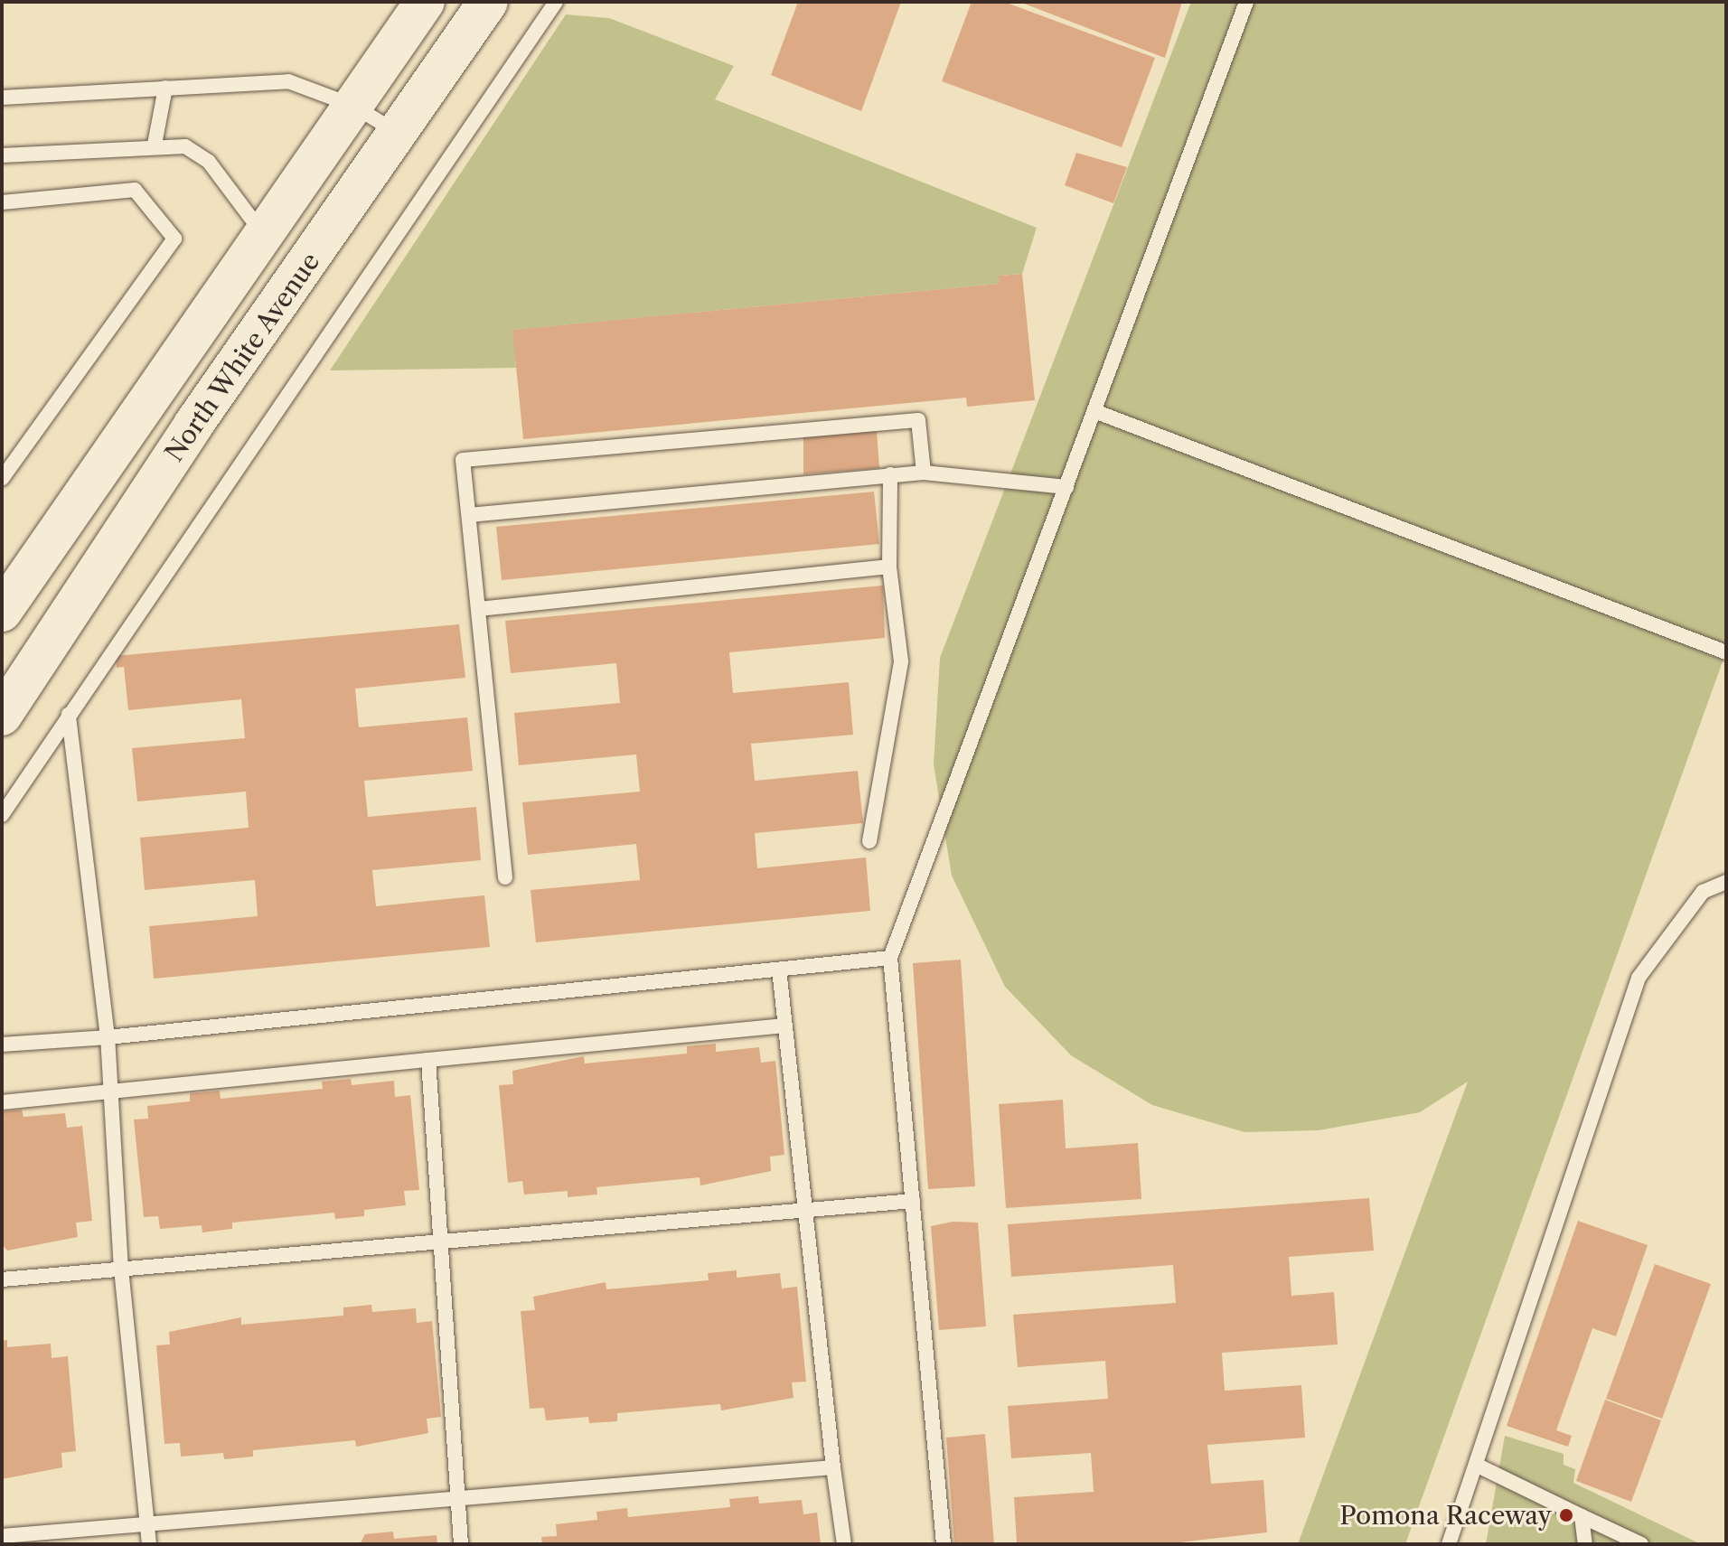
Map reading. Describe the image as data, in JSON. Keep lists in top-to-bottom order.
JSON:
{
  "streets": {
    "main road": ["North White Avenue"]
  },
  "places": ["Pomona Raceway"]
}
